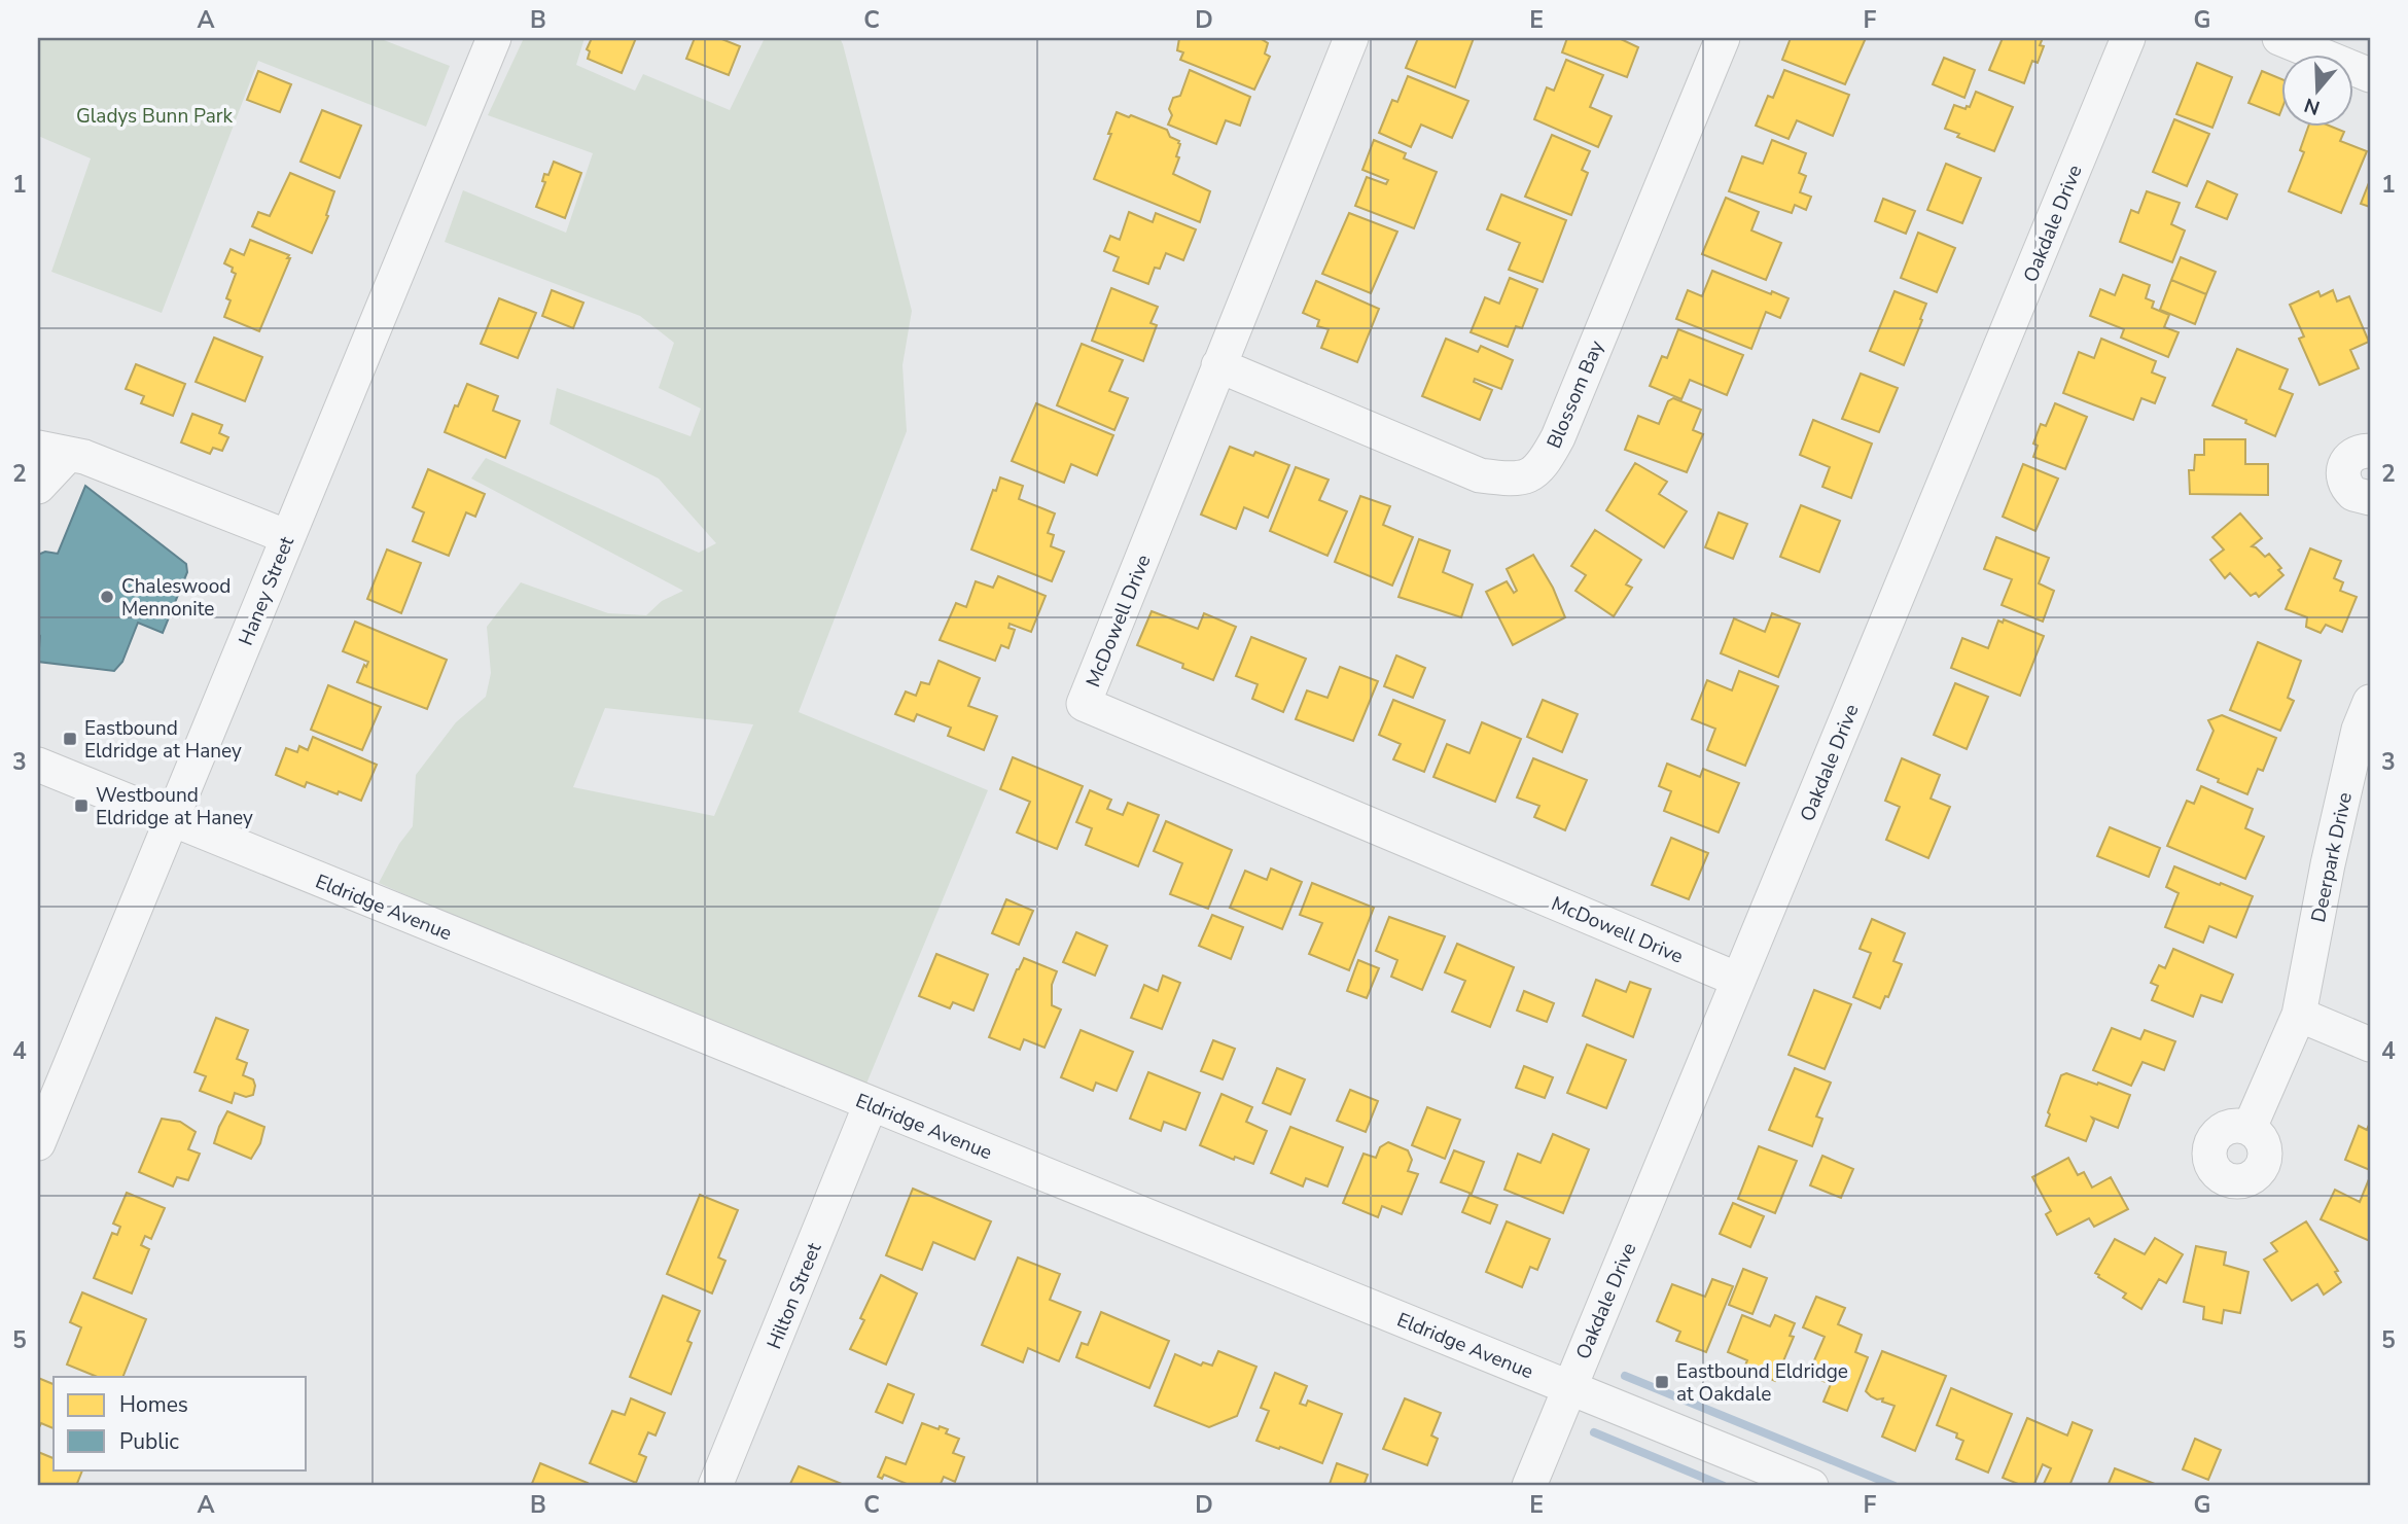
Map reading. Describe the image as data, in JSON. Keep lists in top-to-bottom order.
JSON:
{
  "streets": {
    "street": [
      "Oakdale Drive",
      "Blossom Bay",
      "Haney Street",
      "McDowell Drive",
      "Deerpark Drive",
      "Eldridge Avenue",
      "Hilton Street"
    ]
  },
  "crossings": [
    ["Oakdale Drive", "McDowell Drive"],
    ["Oakdale Drive", "Eldridge Avenue"],
    ["Blossom Bay", "McDowell Drive"],
    ["Haney Street", "Eldridge Avenue"],
    ["Eldridge Avenue", "Hilton Street"]
  ],
  "parks": ["Gladys Bunn Park"],
  "places": {
    "other": ["Chaleswood Mennonite"],
    "transit": ["Eastbound Eldridge at Haney", "Westbound Eldridge at Haney", "Eastbound Eldridge at Oakdale"]
  },
  "legend": ["Homes", "Public"],
  "north": "bottom",
  "grid": {
    "columns": [
      "A",
      "B",
      "C",
      "D",
      "E",
      "F",
      "G"
    ],
    "rows": [
      "1",
      "2",
      "3",
      "4",
      "5"
    ]
  }
}
